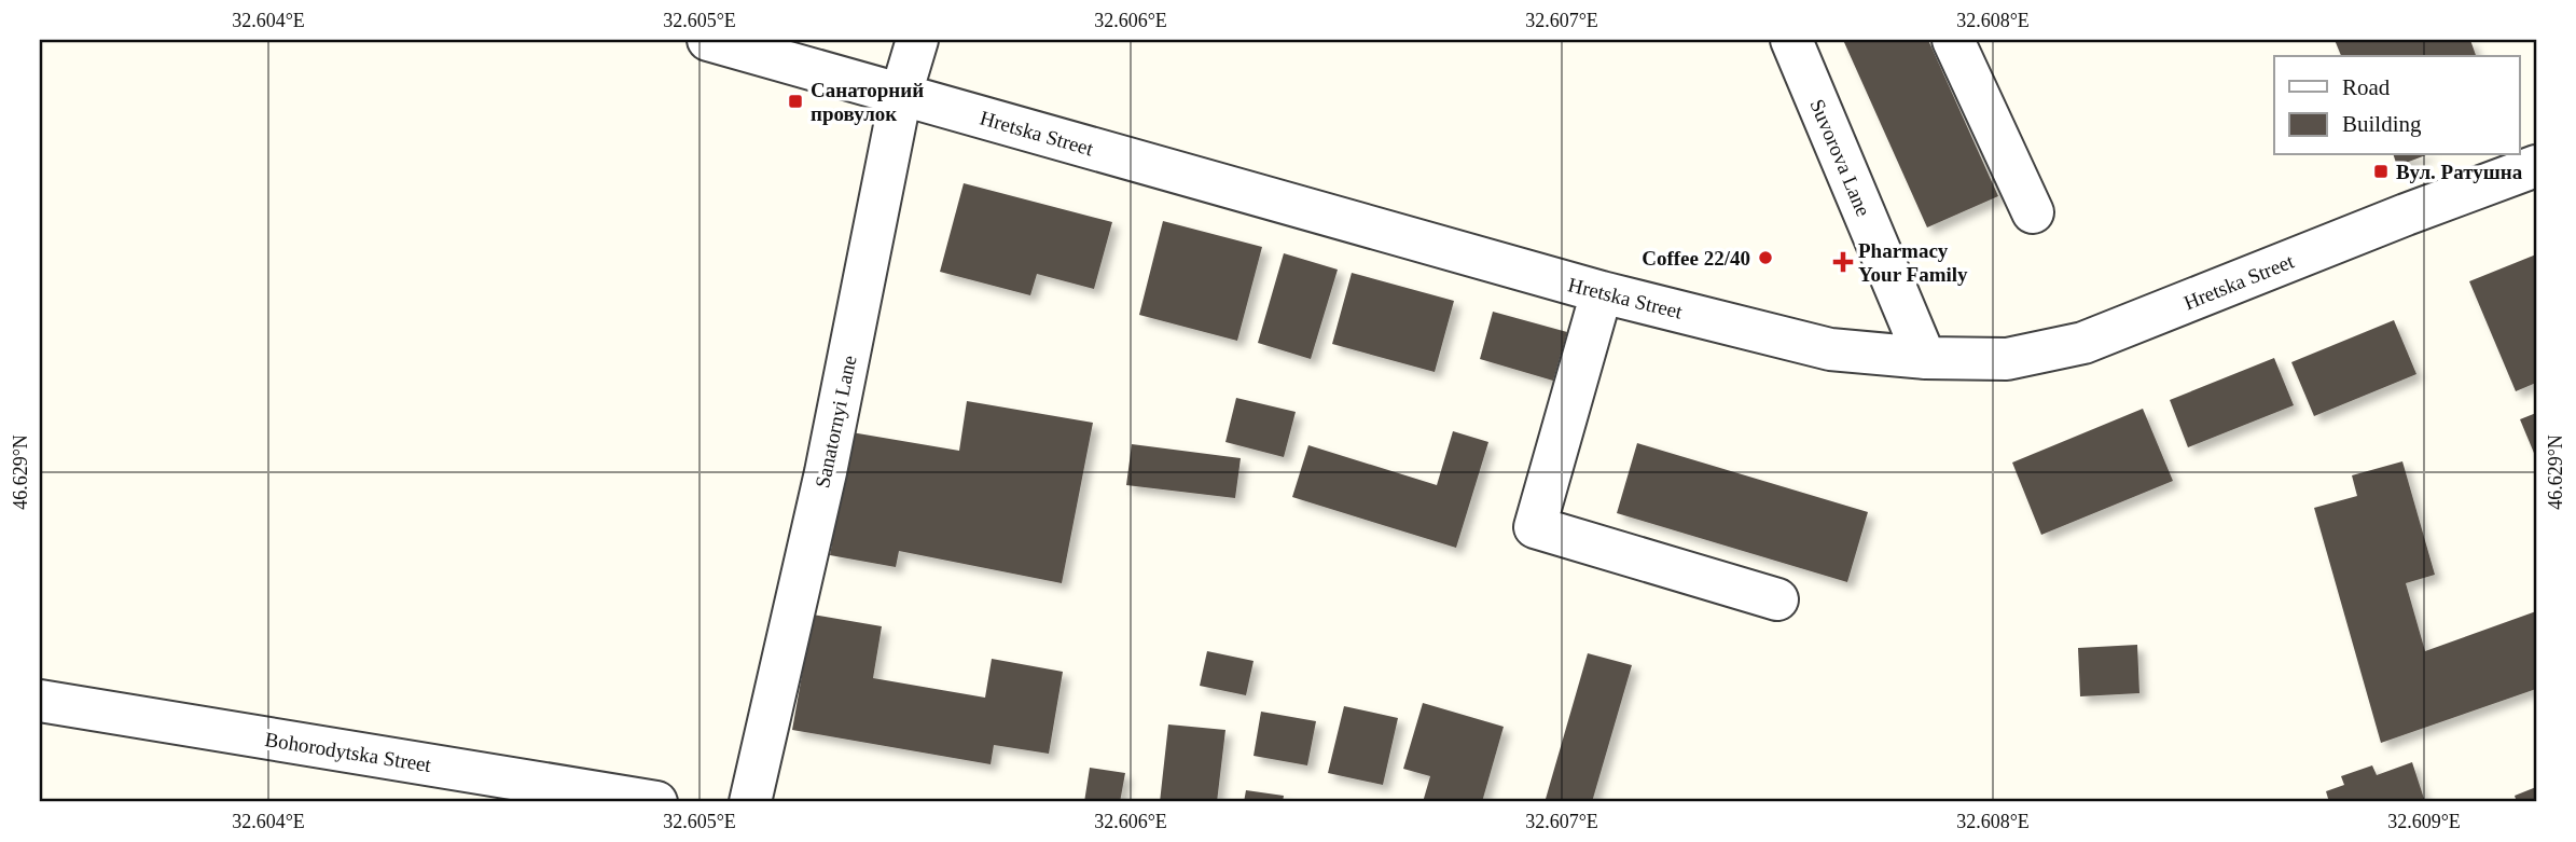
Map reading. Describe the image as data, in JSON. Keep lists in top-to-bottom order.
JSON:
{
  "streets": {
    "street": [
      "Hretska Street",
      "Suvorova Lane",
      "Sanatornyi Lane",
      "Bohorodytska Street"
    ]
  },
  "crossings": [
    ["Hretska Street", "Suvorova Lane"],
    ["Hretska Street", "Sanatornyi Lane"]
  ],
  "places": {
    "transit": ["Санаторний провулок", "Вул. Ратушна"],
    "other": ["Coffee 22/40"],
    "health": ["Pharmacy Your Family"]
  },
  "legend": ["Road", "Building"],
  "coordinates": [
    "32.604°E",
    "32.605°E",
    "32.606°E",
    "32.607°E",
    "32.608°E",
    "46.629°N",
    "32.609°E"
  ]
}
